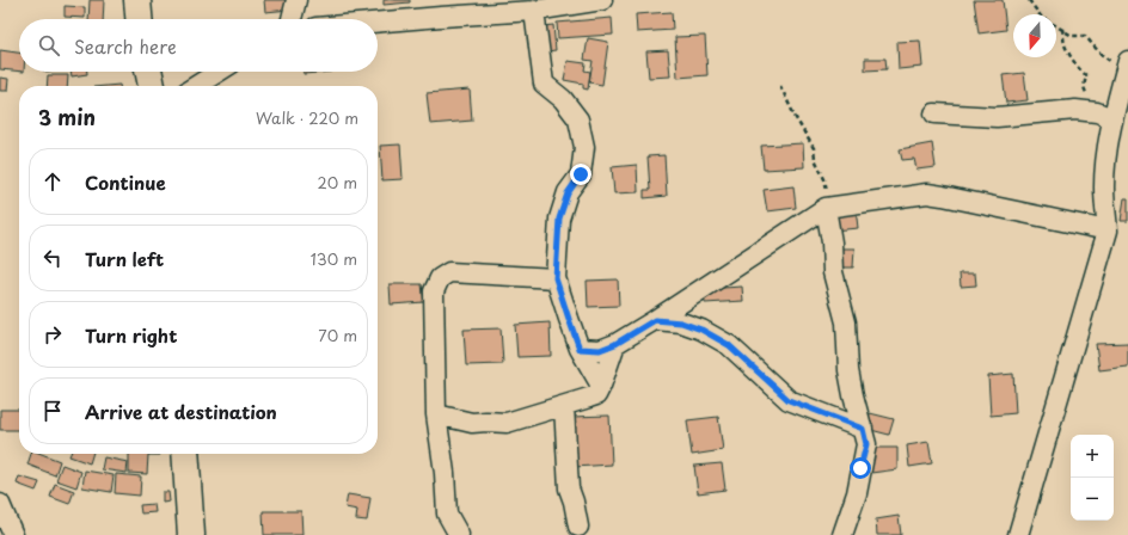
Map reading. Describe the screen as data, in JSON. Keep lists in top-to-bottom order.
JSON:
{
  "north": "bottom",
  "page": {
    "search": "Search here",
    "heading": ["3 min", "Walk · 220 m"],
    "list": [
      ["Continue", "20 m"],
      ["Turn left", "130 m"],
      ["Turn right", "70 m"],
      "Arrive at destination"
    ],
    "map_buttons": ["+", "−"]
  }
}
